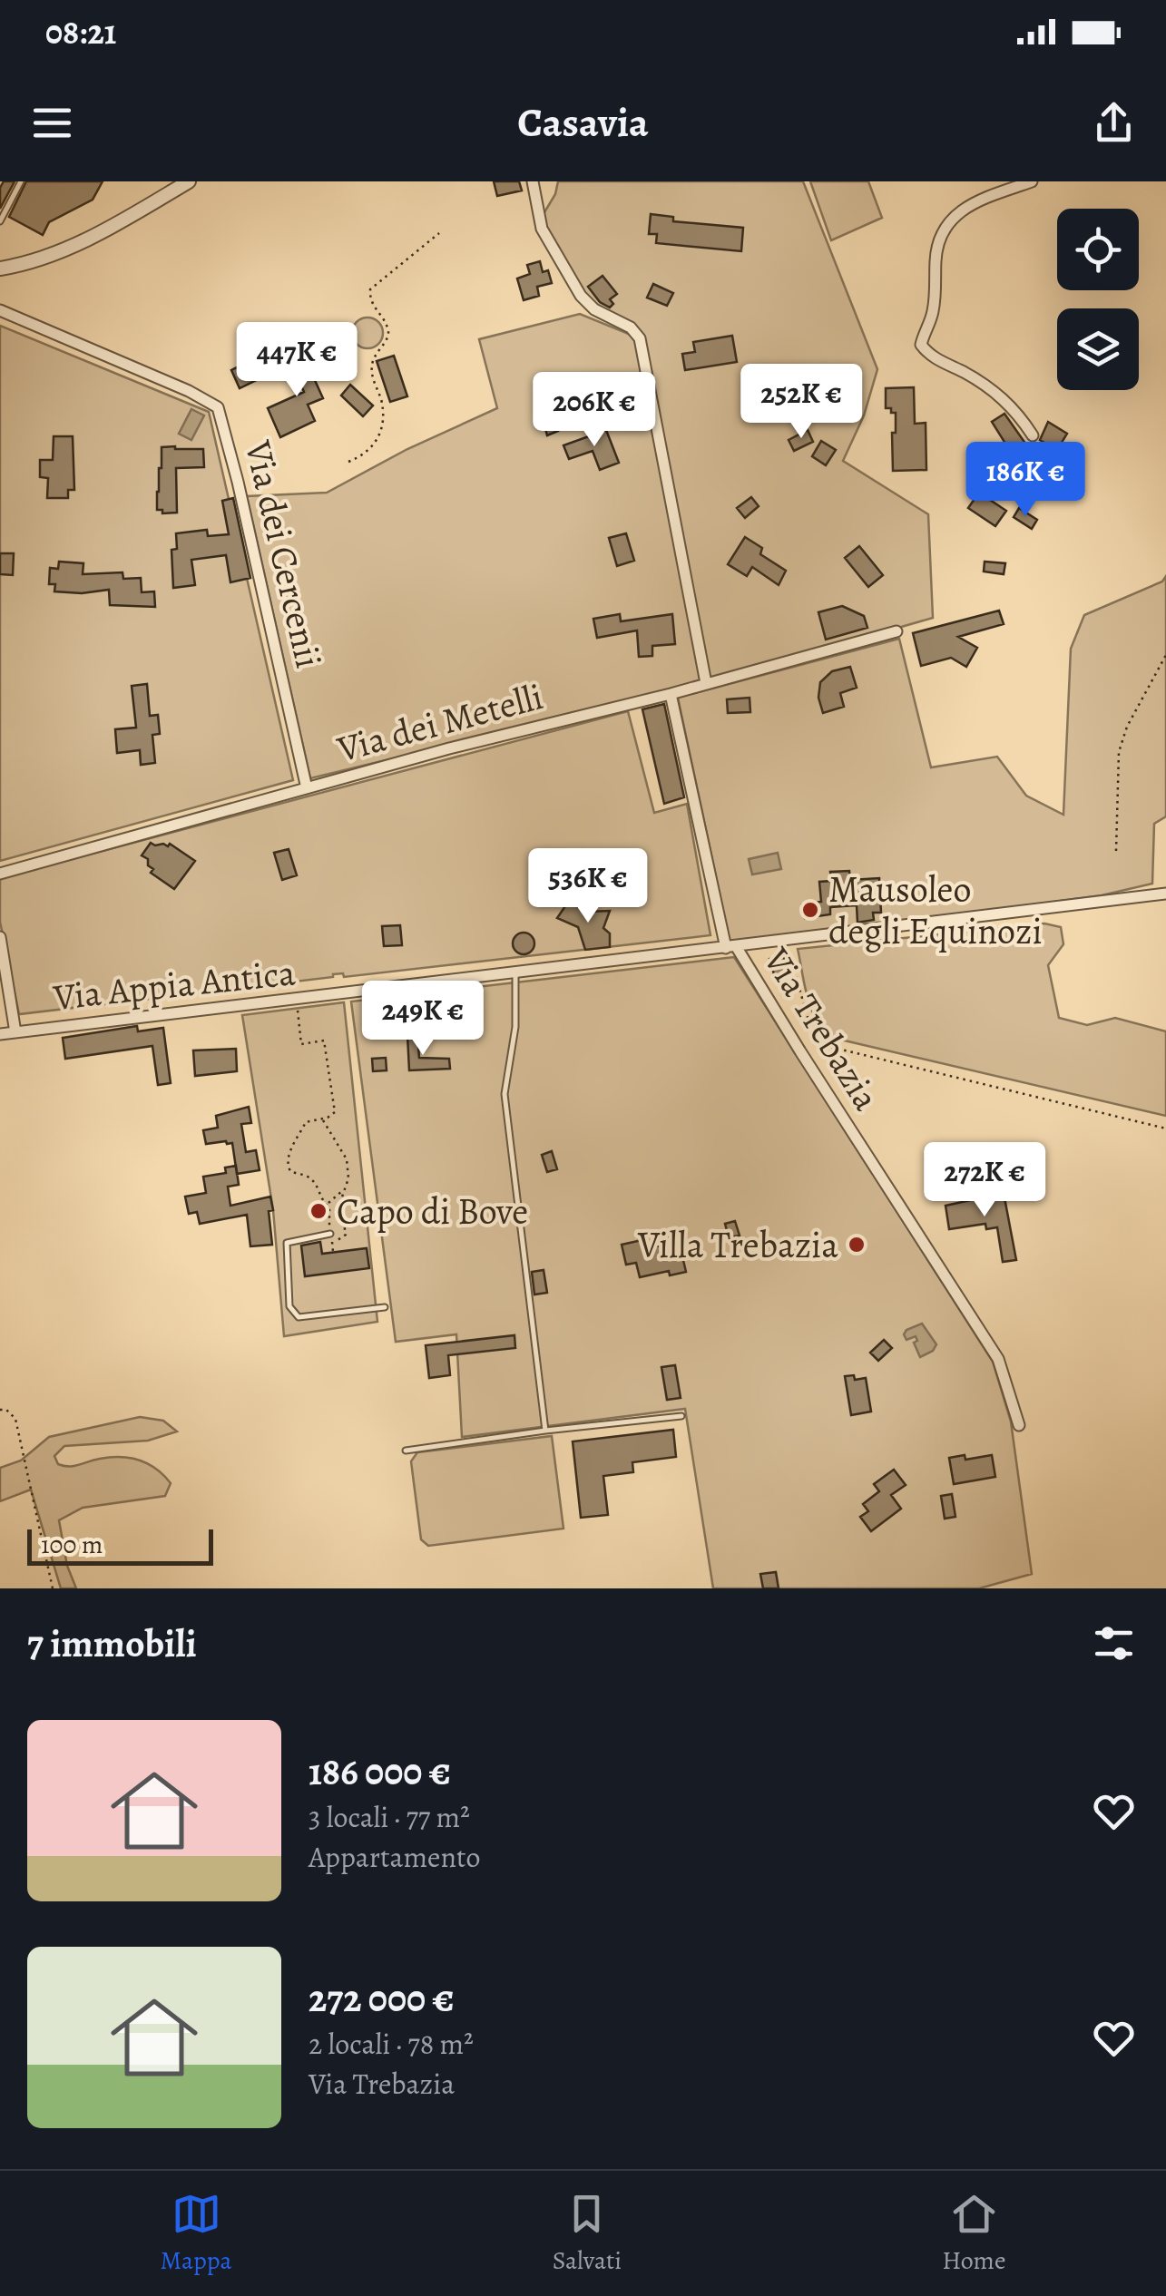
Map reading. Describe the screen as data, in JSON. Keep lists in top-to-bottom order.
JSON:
{
  "streets": {
    "street": [
      "Via dei Cercenii",
      "Via dei Metelli",
      "Via Appia Antica",
      "Via Trebazia"
    ]
  },
  "crossings": [
    ["Via dei Cercenii", "Via dei Metelli"],
    ["Via dei Metelli", "Via Trebazia"],
    ["Via Appia Antica", "Via Trebazia"]
  ],
  "places": ["Mausoleo degli Equinozi", "Capo di Bove", "Villa Trebazia"],
  "scale_bar": "100 m",
  "page": {
    "status": "08:21",
    "header": "Casavia",
    "price": [
      "447K €",
      "252K €",
      "206K €",
      "186K €",
      "536K €",
      "249K €",
      "272K €"
    ],
    "scale": "100 m",
    "heading": "7 immobili",
    "list": [
      {
        "name": "186 000 €",
        "note": "3 locali · 77 m² · Appartamento"
      },
      {
        "name": "272 000 €",
        "note": "2 locali · 78 m² · Via Trebazia"
      }
    ],
    "tabs": ["Mappa", "Salvati", "Home"]
  }
}
